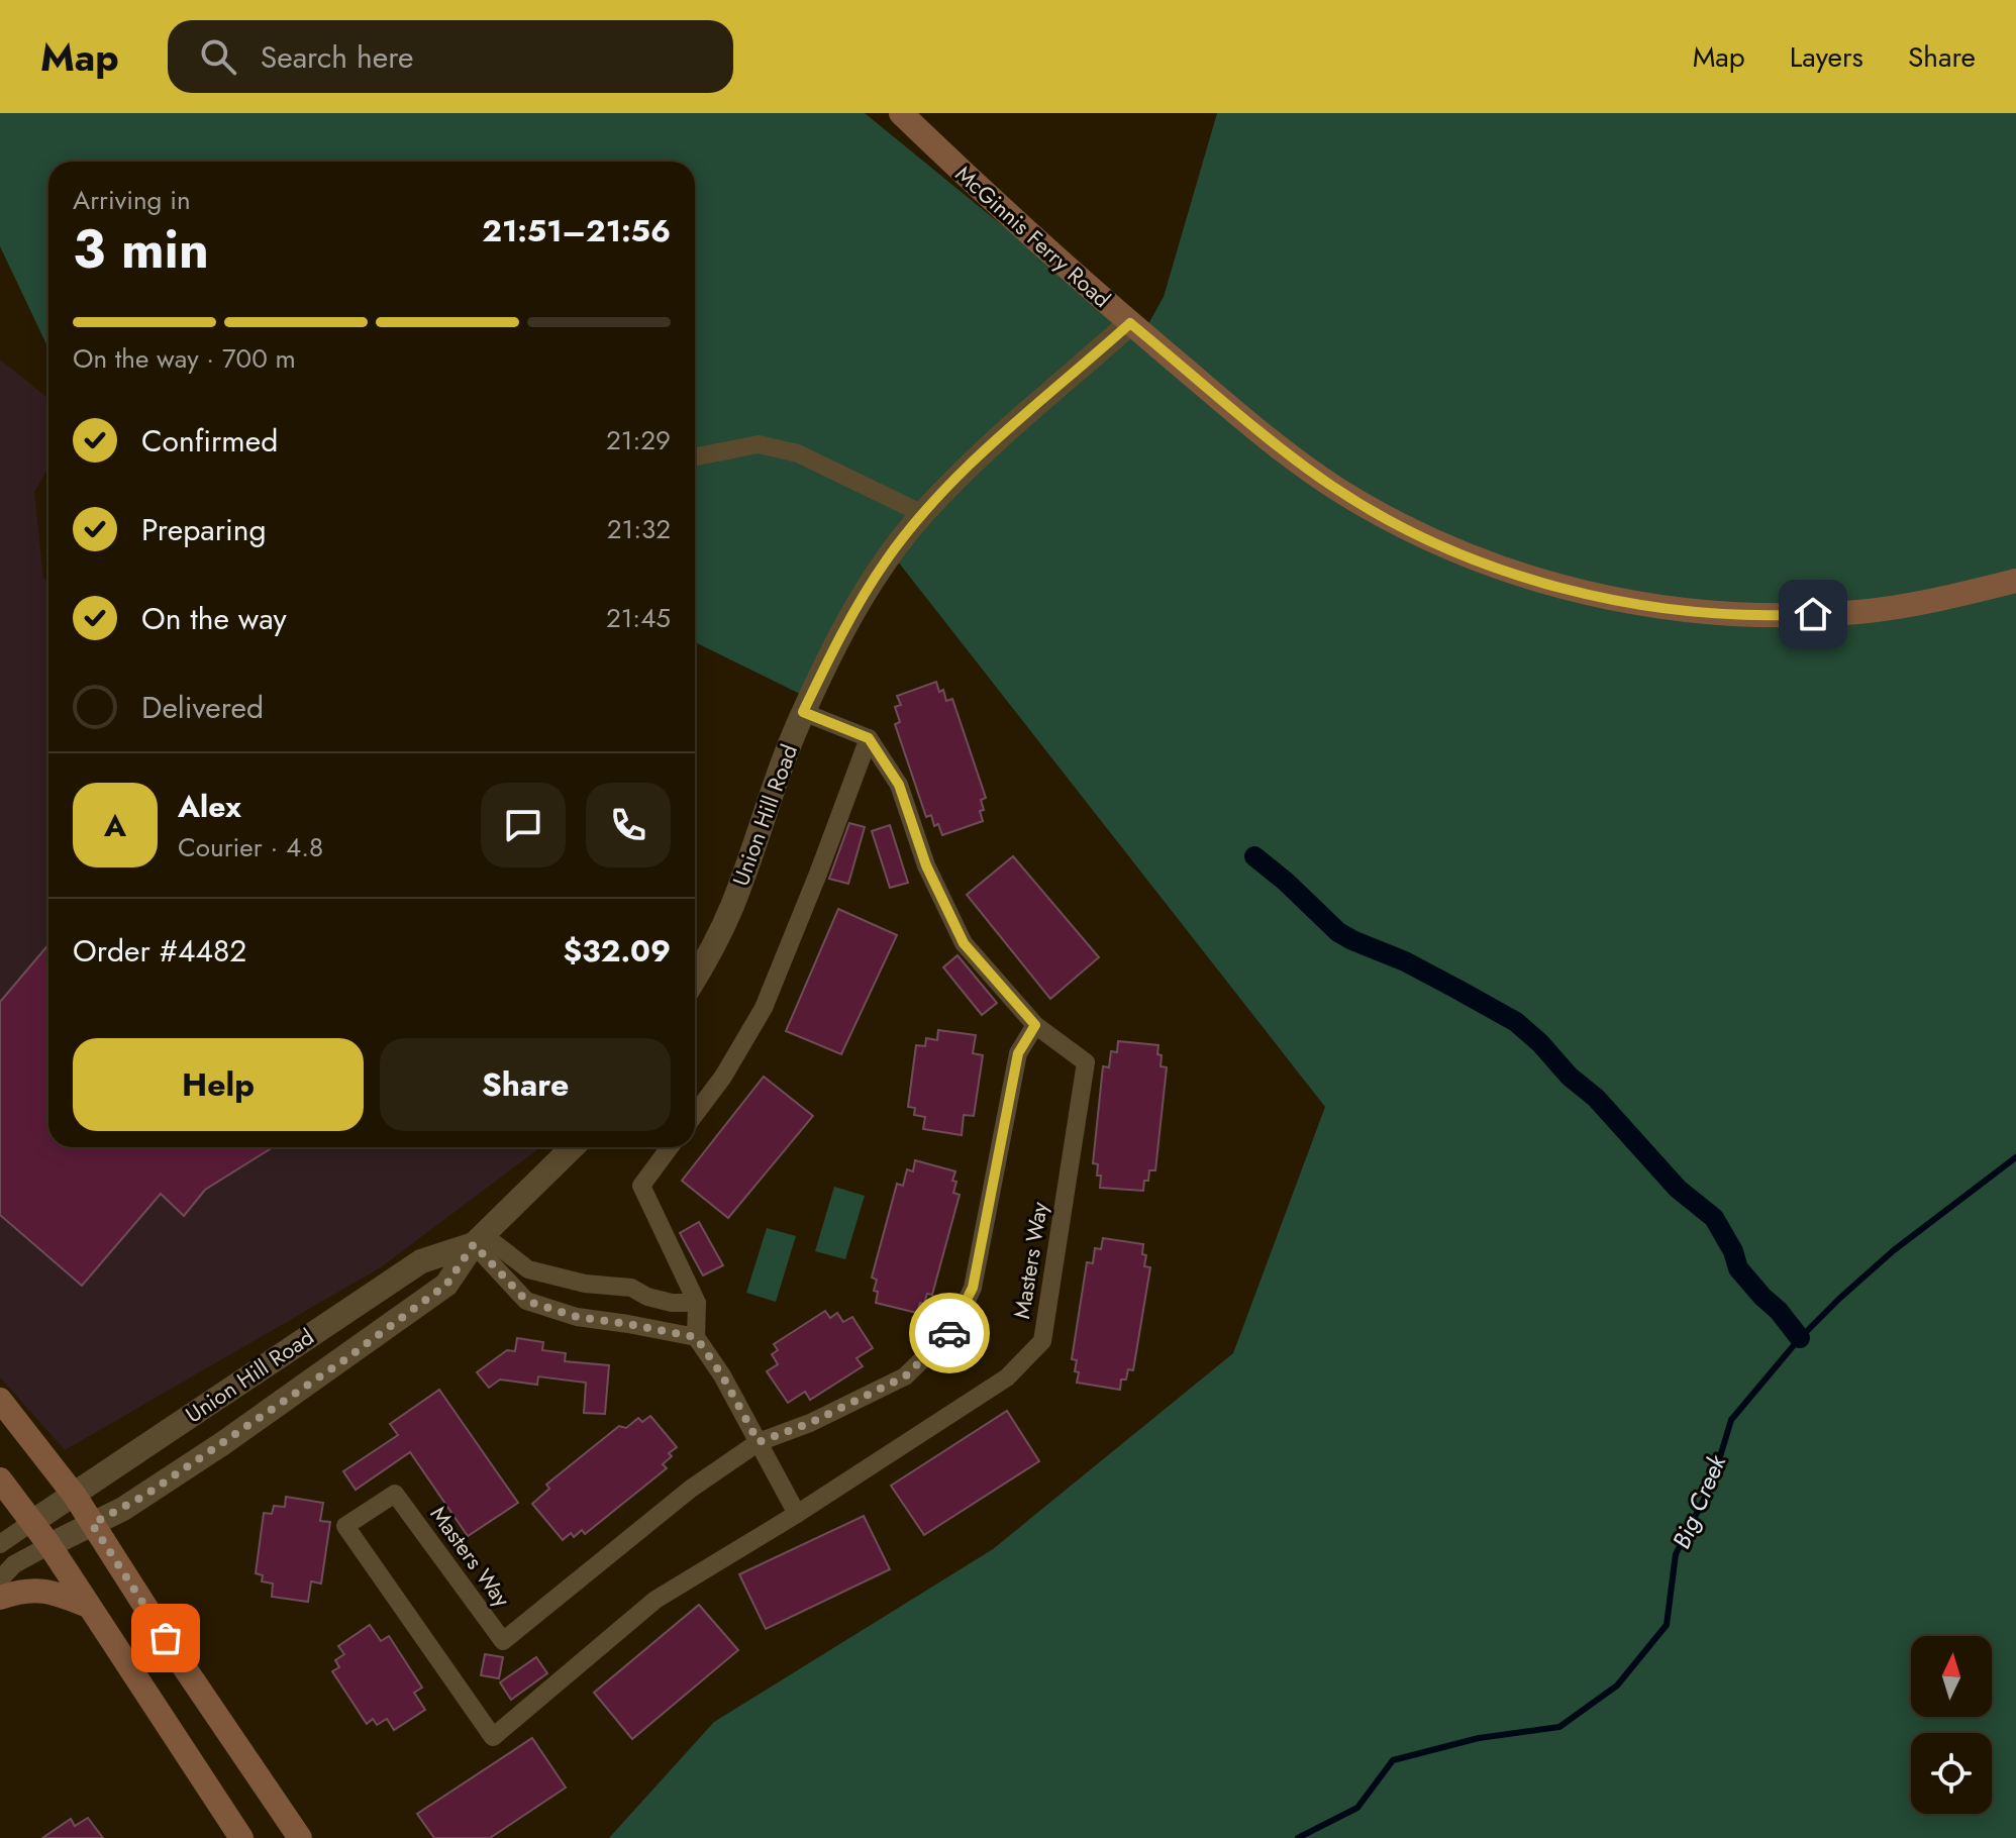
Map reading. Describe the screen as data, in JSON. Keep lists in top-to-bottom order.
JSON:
{
  "streets": {
    "main road": ["McGinnis Ferry Road"],
    "street": ["Union Hill Road", "Masters Way"]
  },
  "crossings": [
    ["McGinnis Ferry Road", "Union Hill Road"]
  ],
  "water": ["Big Creek"],
  "north": "top",
  "page": {
    "header": "Map",
    "search": "Search here",
    "nav": ["Map", "Layers", "Share"],
    "heading": ["3 min", "Arriving in", "21:51–21:56"],
    "panel": [
      "Alex",
      "Courier · 4.8",
      "Order #4482",
      "$32.09"
    ],
    "bar": "On the way · 700 m",
    "list": [
      ["Confirmed", "21:29"],
      ["Preparing", "21:32"],
      ["On the way", "21:45"],
      "Delivered"
    ],
    "round": "A",
    "buttons": ["Help", "Share"]
  }
}
